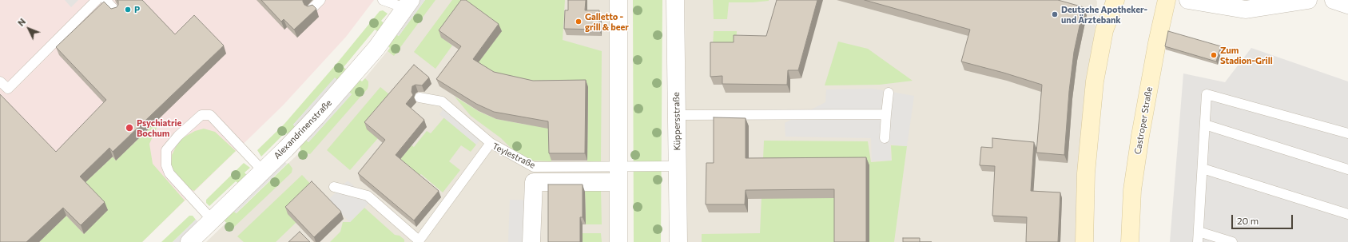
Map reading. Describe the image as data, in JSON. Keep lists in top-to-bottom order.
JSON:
{
  "streets": {
    "main road": ["Castroper Straße"],
    "street": ["Küppersstraße", "Alexandrinenstraße"],
    "lane": ["Teylestraße"]
  },
  "crossings": [
    ["Küppersstraße", "Teylestraße"]
  ],
  "places": [
    "P",
    "Deutsche Apotheker- und Ärztebank",
    "Galletto - grill & beer",
    "Zum Stadion-Grill",
    "Psychiatrie Bochum"
  ],
  "scale_bar": "20 m",
  "north": "top left"
}
